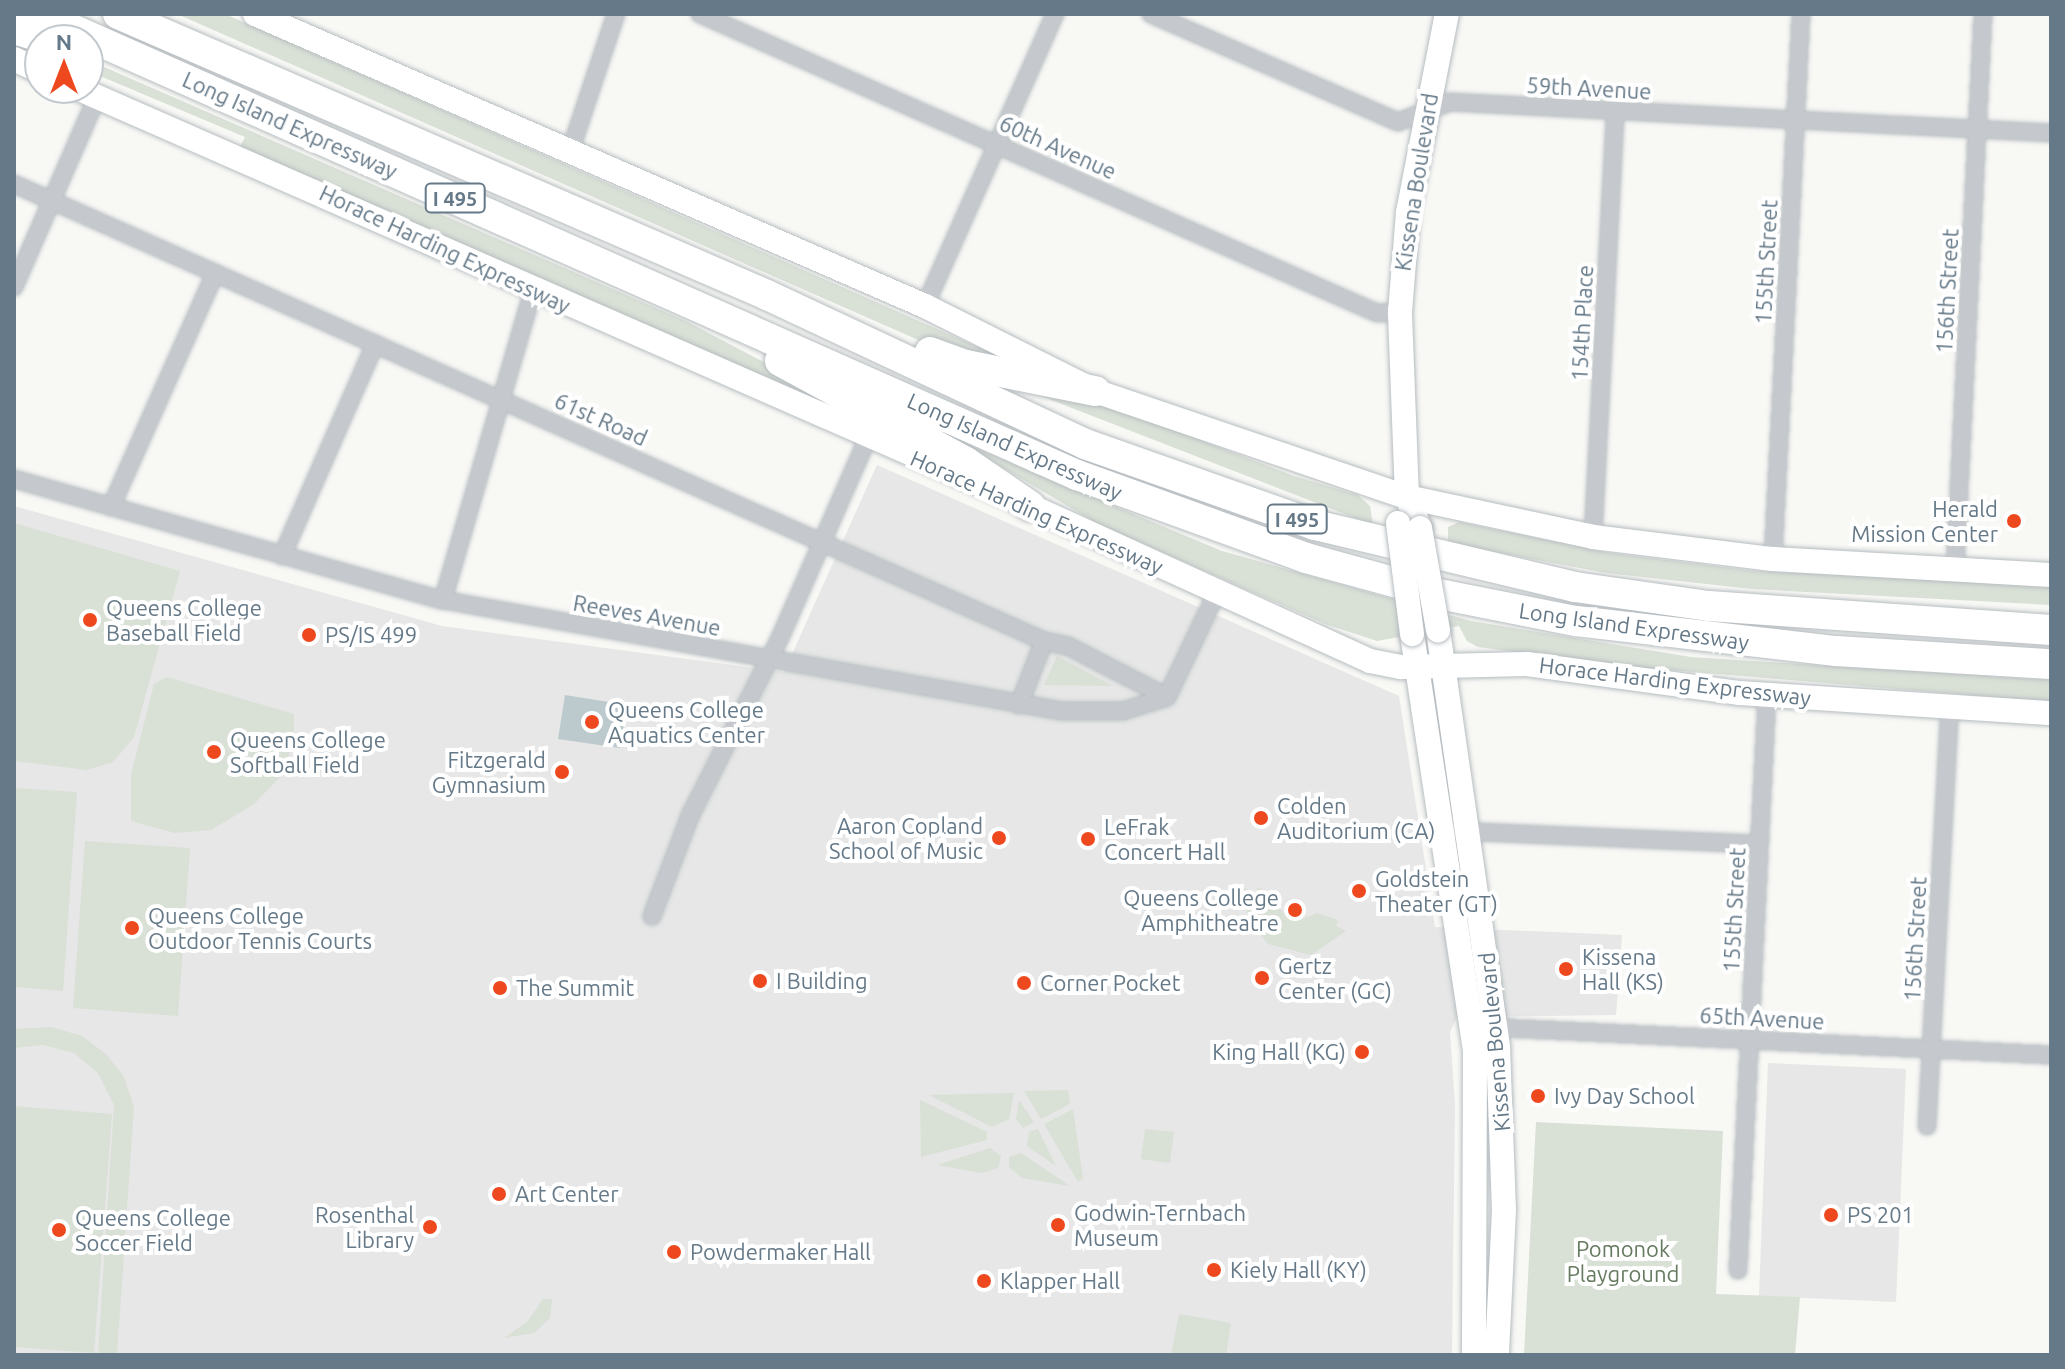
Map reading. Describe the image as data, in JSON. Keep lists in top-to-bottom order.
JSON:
{
  "streets": {
    "highway": ["Long Island Expressway", "I 495"],
    "main road": ["Kissena Boulevard", "Horace Harding Expressway"],
    "street": [
      "59th Avenue",
      "60th Avenue",
      "155th Street",
      "156th Street",
      "154th Place",
      "61st Road",
      "Reeves Avenue",
      "65th Avenue"
    ]
  },
  "crossings": [
    ["59th Avenue", "Kissena Boulevard"],
    ["59th Avenue", "155th Street"],
    ["59th Avenue", "156th Street"],
    ["59th Avenue", "154th Place"],
    ["60th Avenue", "Kissena Boulevard"],
    ["Kissena Boulevard", "Horace Harding Expressway"],
    ["Kissena Boulevard", "65th Avenue"],
    ["Horace Harding Expressway", "155th Street"],
    ["Horace Harding Expressway", "156th Street"],
    ["155th Street", "65th Avenue"],
    ["156th Street", "65th Avenue"],
    ["61st Road", "Reeves Avenue"]
  ],
  "parks": ["Pomonok Playground"],
  "places": [
    "Herald Mission Center",
    "Queens College Baseball Field",
    "PS/IS 499",
    "Queens College Aquatics Center",
    "Queens College Softball Field",
    "Fitzgerald Gymnasium",
    "Colden Auditorium (CA)",
    "Aaron Copland School of Music",
    "LeFrak Concert Hall",
    "Goldstein Theater (GT)",
    "Queens College Amphitheatre",
    "Queens College Outdoor Tennis Courts",
    "Kissena Hall (KS)",
    "Gertz Center (GC)",
    "I Building",
    "Corner Pocket",
    "The Summit",
    "King Hall (KG)",
    "Ivy Day School",
    "Art Center",
    "PS 201",
    "Godwin-Ternbach Museum",
    "Rosenthal Library",
    "Queens College Soccer Field",
    "Powdermaker Hall",
    "Kiely Hall (KY)",
    "Klapper Hall"
  ],
  "north": "top"
}
